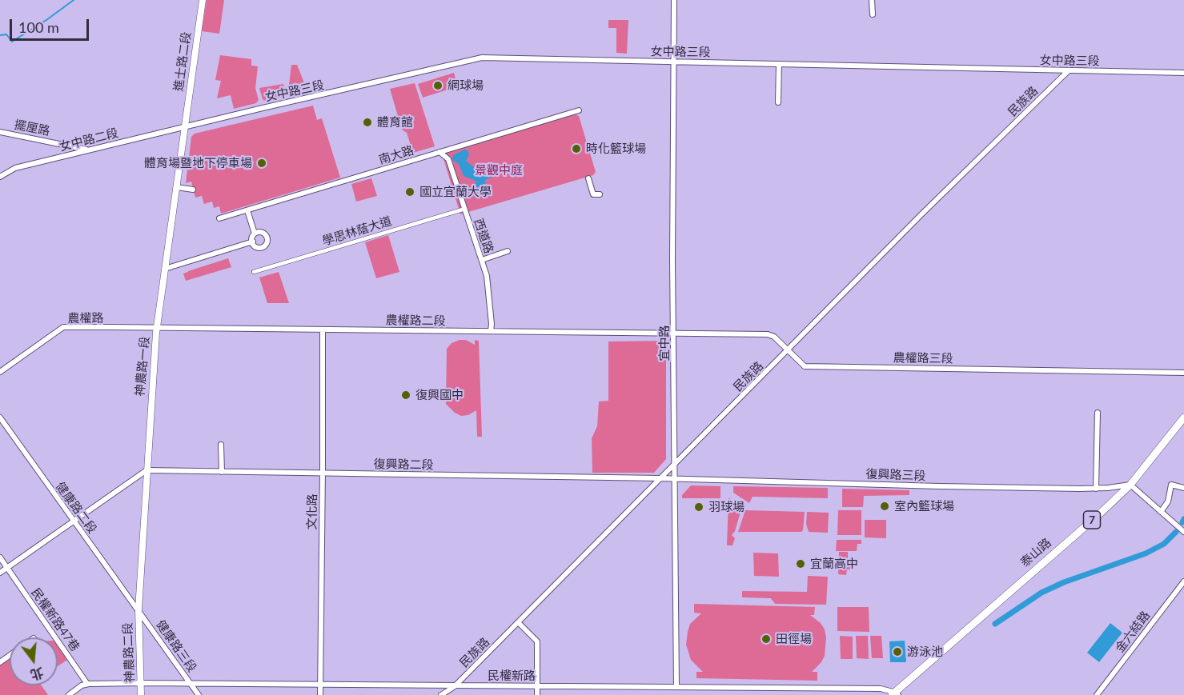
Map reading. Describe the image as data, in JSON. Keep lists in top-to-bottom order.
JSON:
{
  "streets": {
    "main road": ["7", "泰山路"],
    "street": [
      "女中路三段",
      "進士路二段",
      "民族路",
      "擺厘路",
      "女中路二段",
      "南大路",
      "學思林蔭大道",
      "西道路",
      "農權路",
      "農權路二段",
      "宜中路",
      "農權路三段",
      "神農路一段",
      "復興路二段",
      "復興路三段",
      "健康路二段",
      "文化路",
      "民權新路47巷",
      "金六結路",
      "健康路三段",
      "神農路二段",
      "民權新路"
    ]
  },
  "crossings": [
    ["女中路三段", "進士路二段"],
    ["女中路三段", "民族路"],
    ["女中路三段", "女中路二段"],
    ["女中路三段", "宜中路"],
    ["女中路三段", "神農路一段"],
    ["進士路二段", "女中路二段"],
    ["進士路二段", "神農路一段"],
    ["民族路", "宜中路"],
    ["民族路", "農權路三段"],
    ["民族路", "復興路二段"],
    ["民族路", "復興路三段"],
    ["民族路", "民權新路"],
    ["擺厘路", "女中路二段"],
    ["女中路二段", "神農路一段"],
    ["南大路", "西道路"],
    ["學思林蔭大道", "西道路"],
    ["西道路", "農權路二段"],
    ["農權路", "農權路二段"],
    ["農權路", "神農路一段"],
    ["農權路二段", "宜中路"],
    ["農權路二段", "農權路三段"],
    ["農權路二段", "神農路一段"],
    ["農權路二段", "文化路"],
    ["宜中路", "農權路三段"],
    ["宜中路", "復興路三段"],
    ["宜中路", "民權新路"],
    ["神農路一段", "復興路二段"],
    ["神農路一段", "健康路二段"],
    ["神農路一段", "健康路三段"],
    ["神農路一段", "神農路二段"],
    ["復興路二段", "復興路三段"],
    ["復興路二段", "文化路"],
    ["復興路三段", "泰山路"],
    ["健康路二段", "健康路三段"],
    ["健康路二段", "神農路二段"],
    ["文化路", "民權新路"],
    ["泰山路", "民權新路"],
    ["民權新路47巷", "民權新路"],
    ["健康路三段", "神農路二段"],
    ["健康路三段", "民權新路"],
    ["神農路二段", "民權新路"]
  ],
  "parks": ["景觀中庭"],
  "places": [
    "網球場",
    "體育館",
    "時化籃球場",
    "體育場暨地下停車場",
    "國立宜蘭大學",
    "復興國中",
    "室內籃球場",
    "羽球場",
    "宜蘭高中",
    "田徑場",
    "游泳池"
  ],
  "scale_bar": "100 m",
  "north": "bottom"
}
